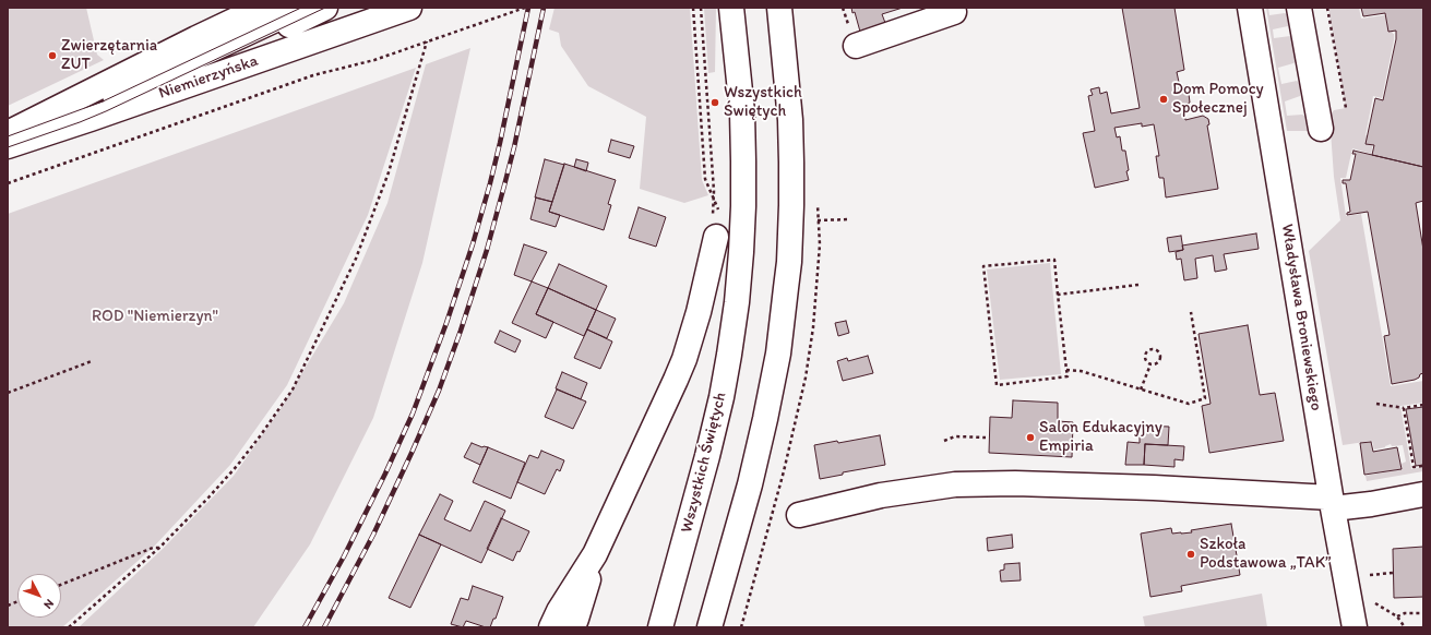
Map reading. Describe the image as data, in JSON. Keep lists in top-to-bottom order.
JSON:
{
  "streets": {
    "street": ["Niemierzyńska", "Władysława Broniewskiego", "Wszystkich Świętych"]
  },
  "parks": ["ROD \"Niemierzyn\""],
  "places": [
    "Zwierzętarnia ZUT",
    "Dom Pomocy Społecznej",
    "Wszystkich Świętych",
    "Salon Edukacyjny Empiria",
    "Szkoła Podstawowa „TAK”"
  ],
  "north": "bottom right"
}
